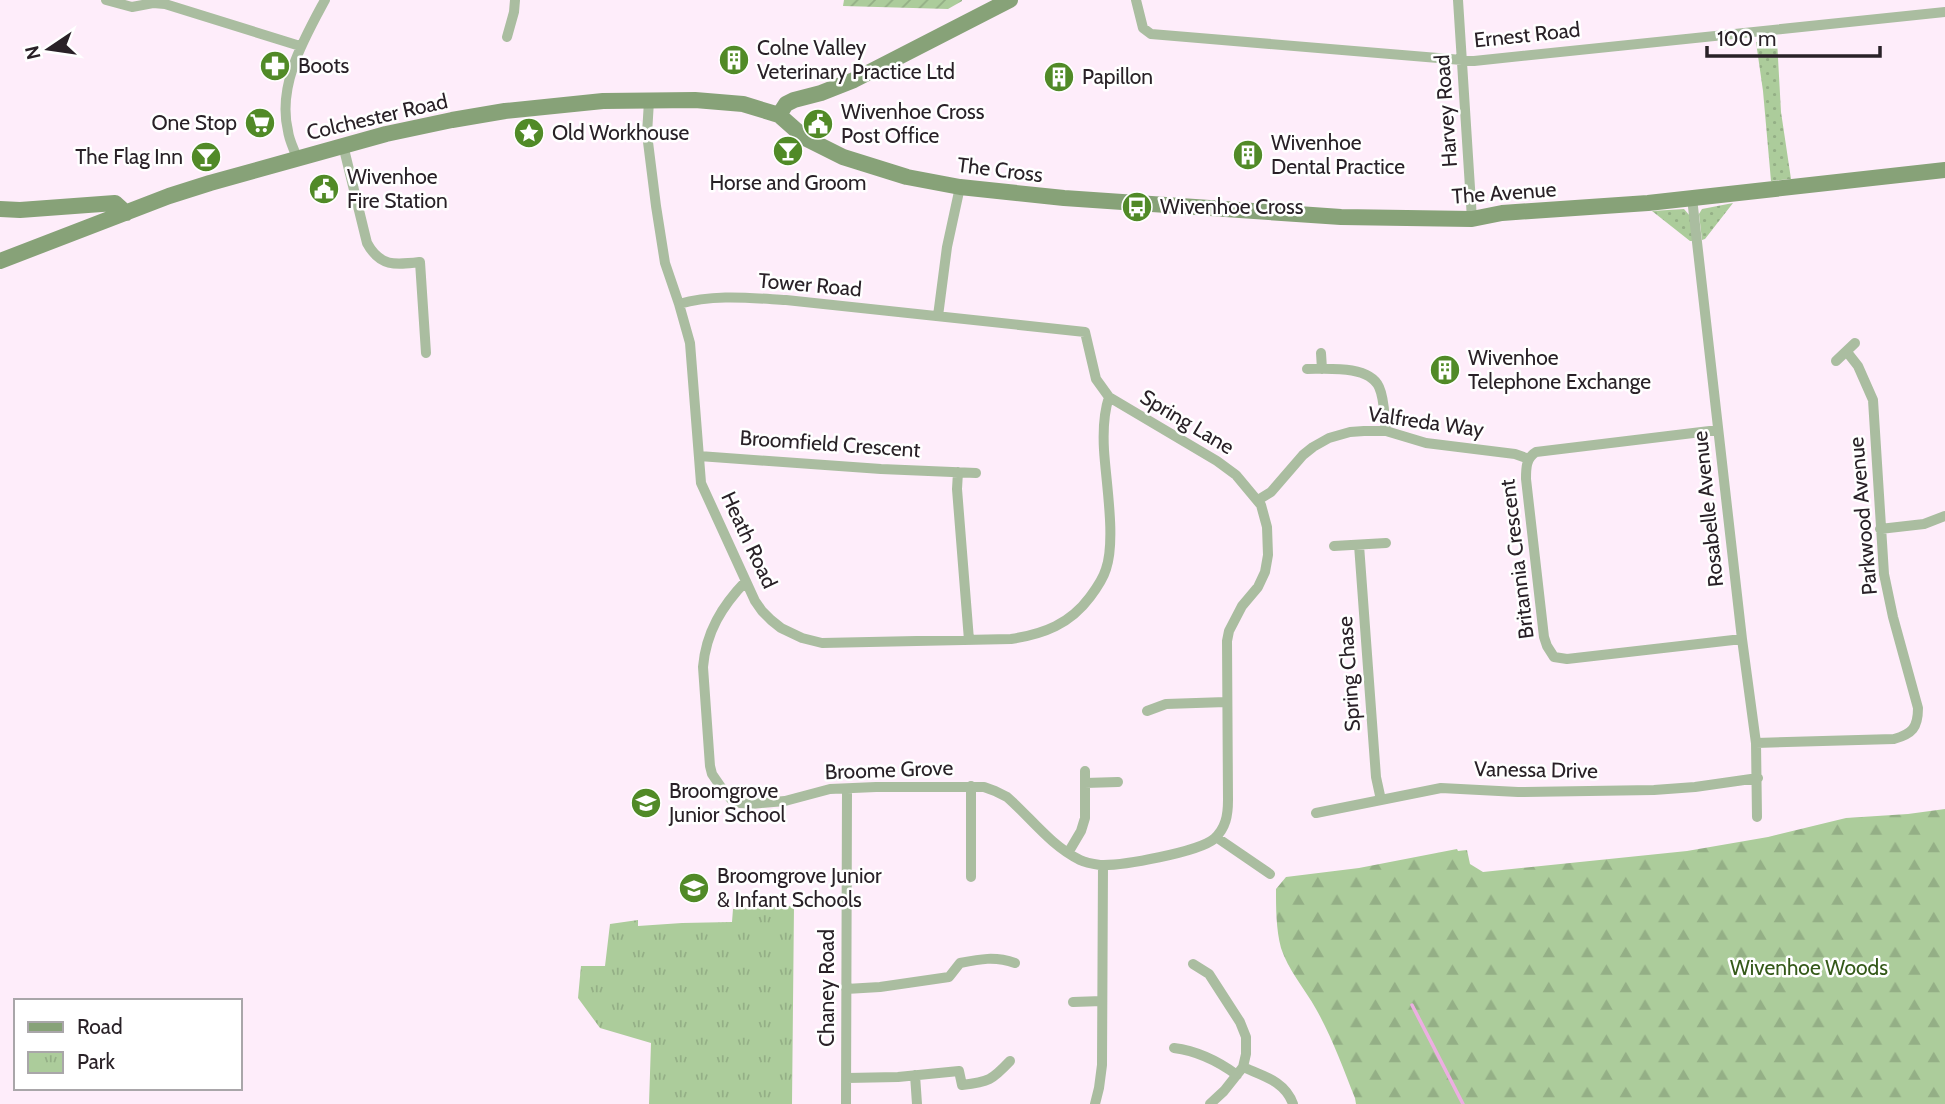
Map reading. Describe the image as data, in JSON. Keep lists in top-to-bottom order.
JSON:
{
  "streets": {
    "main road": ["Colchester Road", "The Cross", "The Avenue"],
    "street": [
      "Ernest Road",
      "Harvey Road",
      "Tower Road",
      "Spring Lane",
      "Valfreda Way",
      "Broomfield Crescent",
      "Rosabelle Avenue",
      "Parkwood Avenue",
      "Heath Road",
      "Britannia Crescent",
      "Spring Chase",
      "Broome Grove",
      "Vanessa Drive",
      "Chaney Road"
    ]
  },
  "crossings": [
    ["Ernest Road", "Harvey Road"],
    ["Harvey Road", "The Avenue"],
    ["Colchester Road", "The Cross"],
    ["Colchester Road", "Heath Road"],
    ["The Cross", "The Avenue"],
    ["The Avenue", "Rosabelle Avenue"],
    ["Tower Road", "Spring Lane"],
    ["Tower Road", "Heath Road"],
    ["Spring Lane", "Valfreda Way"],
    ["Spring Lane", "Heath Road"],
    ["Valfreda Way", "Britannia Crescent"],
    ["Broomfield Crescent", "Heath Road"],
    ["Rosabelle Avenue", "Parkwood Avenue"],
    ["Rosabelle Avenue", "Britannia Crescent"],
    ["Rosabelle Avenue", "Vanessa Drive"],
    ["Heath Road", "Broome Grove"],
    ["Spring Chase", "Vanessa Drive"],
    ["Broome Grove", "Chaney Road"]
  ],
  "parks": ["Wivenhoe Woods"],
  "places": {
    "building": [
      "Colne Valley Veterinary Practice Ltd",
      "Papillon",
      "Wivenhoe Dental Practice",
      "Wivenhoe Telephone Exchange"
    ],
    "pharmacy": ["Boots"],
    "supermarket": ["One Stop"],
    "public building": ["Wivenhoe Cross Post Office", "Wivenhoe Fire Station"],
    "place": ["Old Workhouse"],
    "bar": ["Horse and Groom", "The Flag Inn"],
    "bus stop": ["Wivenhoe Cross"],
    "school or university": ["Broomgrove Junior School", "Broomgrove Junior & Infant Schools"]
  },
  "legend": ["Road", "Park"],
  "scale_bar": "100 m",
  "north": "left"
}
